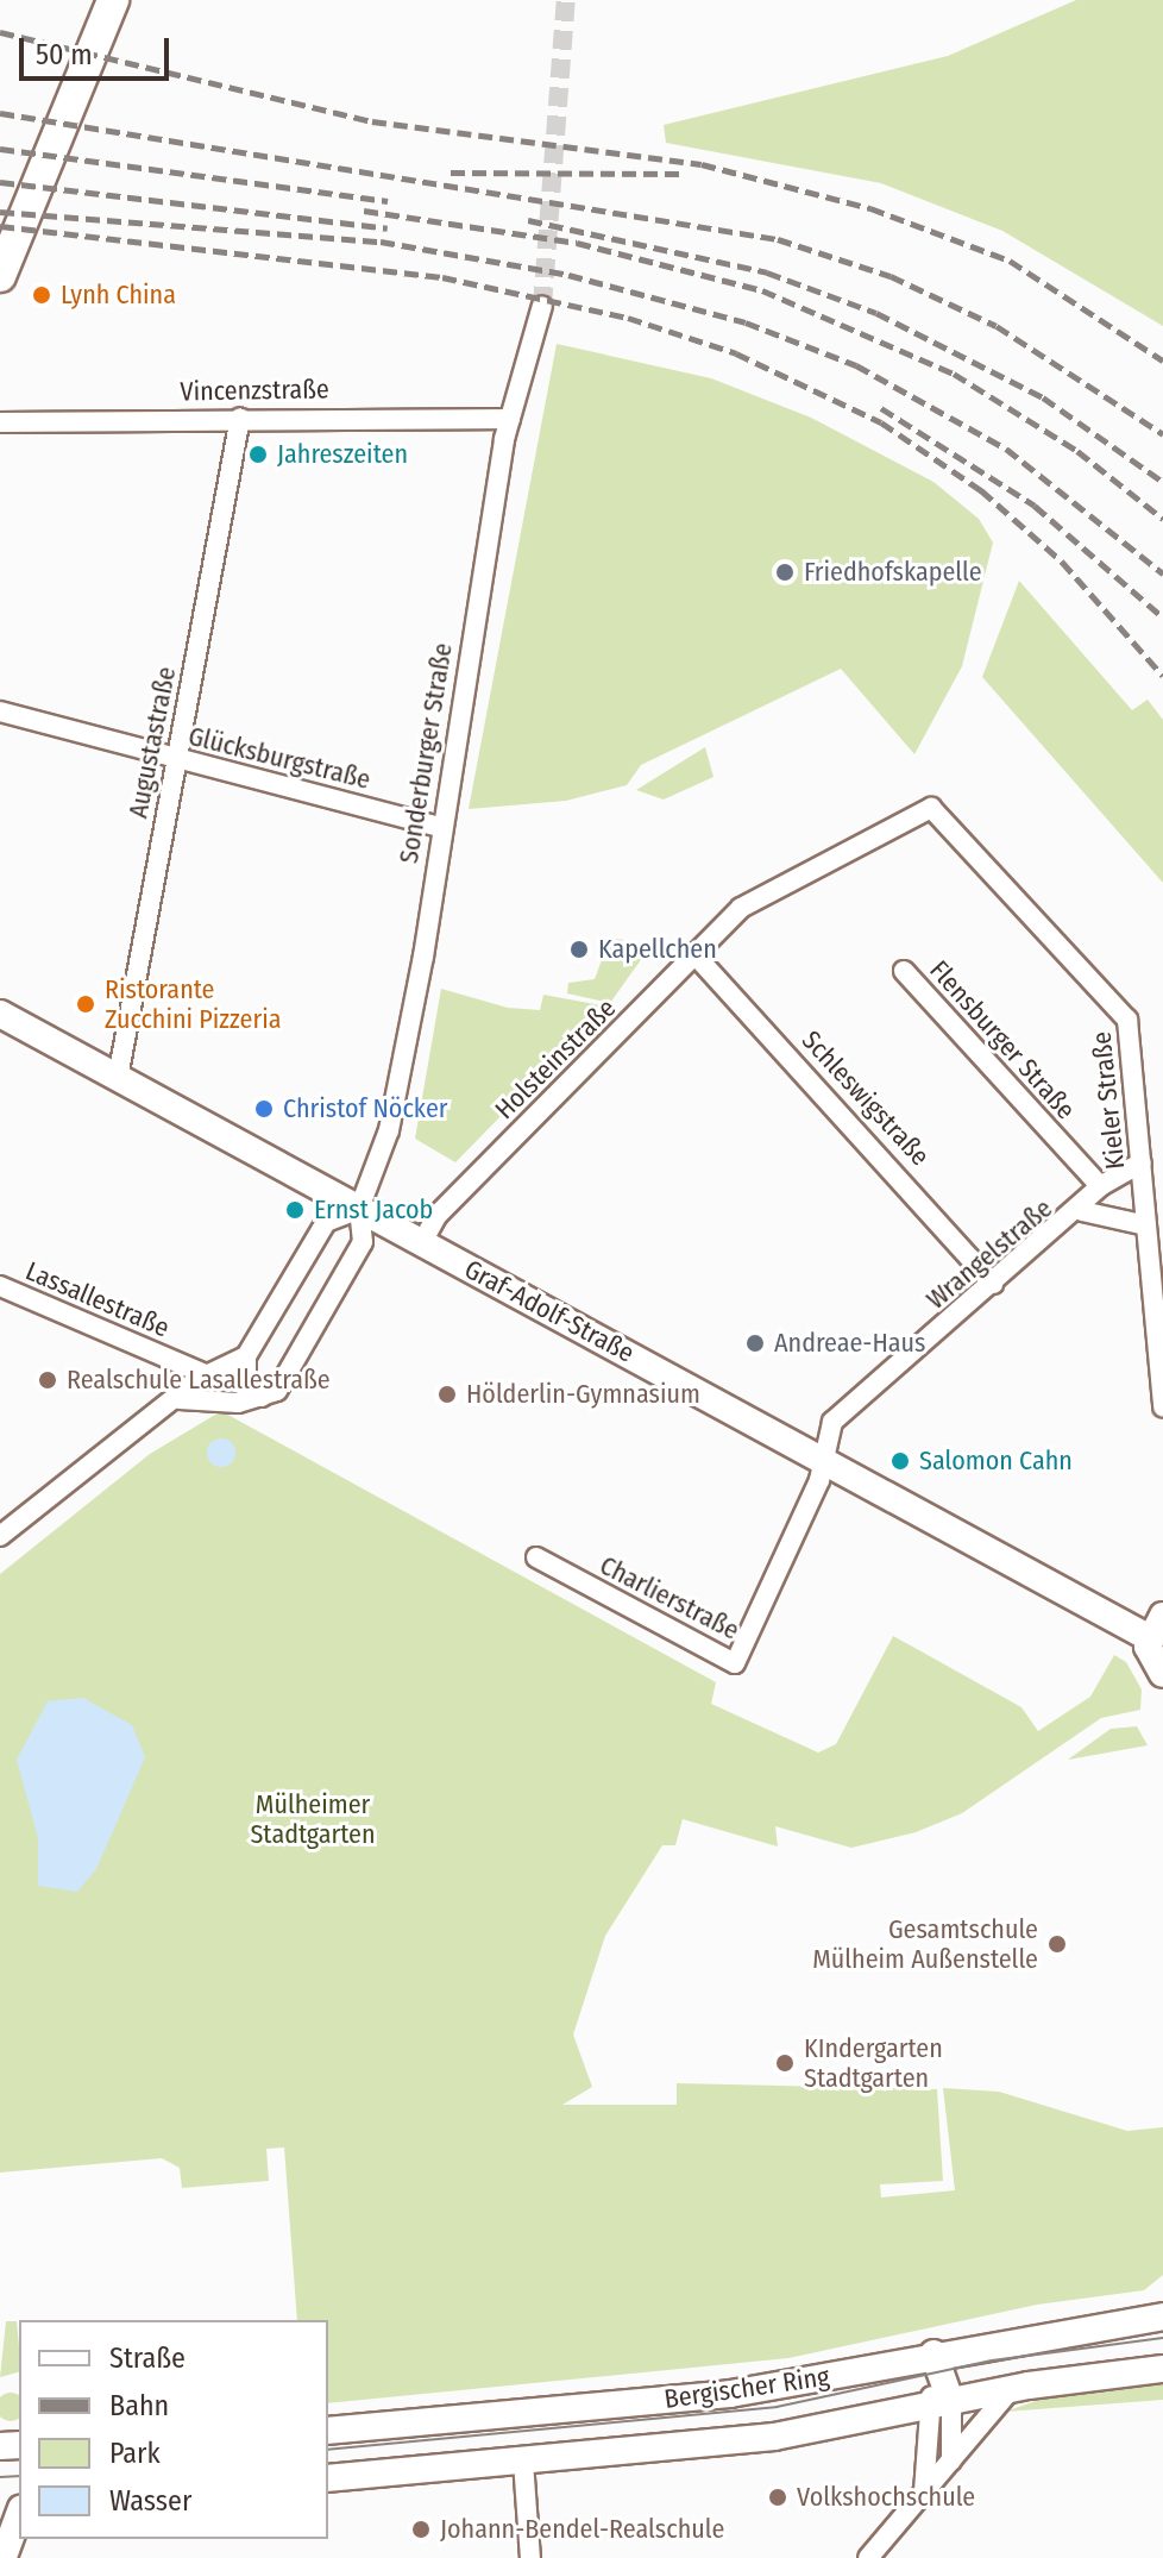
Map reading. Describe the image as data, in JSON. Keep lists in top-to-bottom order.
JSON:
{
  "streets": {
    "main road": ["Graf-Adolf-Straße", "Bergischer Ring"],
    "street": [
      "Vincenzstraße",
      "Augustastraße",
      "Sonderburger Straße",
      "Glücksburgstraße",
      "Flensburger Straße",
      "Holsteinstraße",
      "Schleswigstraße",
      "Kieler Straße",
      "Wrangelstraße",
      "Lassallestraße",
      "Charlierstraße"
    ]
  },
  "crossings": [
    ["Vincenzstraße", "Augustastraße"],
    ["Vincenzstraße", "Sonderburger Straße"],
    ["Augustastraße", "Glücksburgstraße"],
    ["Augustastraße", "Graf-Adolf-Straße"],
    ["Sonderburger Straße", "Glücksburgstraße"],
    ["Sonderburger Straße", "Graf-Adolf-Straße"],
    ["Flensburger Straße", "Wrangelstraße"],
    ["Holsteinstraße", "Schleswigstraße"],
    ["Holsteinstraße", "Kieler Straße"],
    ["Holsteinstraße", "Graf-Adolf-Straße"],
    ["Schleswigstraße", "Wrangelstraße"],
    ["Kieler Straße", "Wrangelstraße"],
    ["Wrangelstraße", "Graf-Adolf-Straße"],
    ["Wrangelstraße", "Charlierstraße"],
    ["Graf-Adolf-Straße", "Charlierstraße"]
  ],
  "parks": ["Mülheimer Stadtgarten"],
  "places": [
    "Lynh China",
    "Jahreszeiten",
    "Friedhofskapelle",
    "Kapellchen",
    "Ristorante Zucchini Pizzeria",
    "Christof Nöcker",
    "Ernst Jacob",
    "Andreae-Haus",
    "Realschule Lasallestraße",
    "Hölderlin-Gymnasium",
    "Salomon Cahn",
    "Gesamtschule Mülheim Außenstelle",
    "KIndergarten Stadtgarten",
    "Volkshochschule",
    "Johann-Bendel-Realschule"
  ],
  "legend": [
    "Straße",
    "Bahn",
    "Park",
    "Wasser"
  ],
  "scale_bar": "50 m"
}
